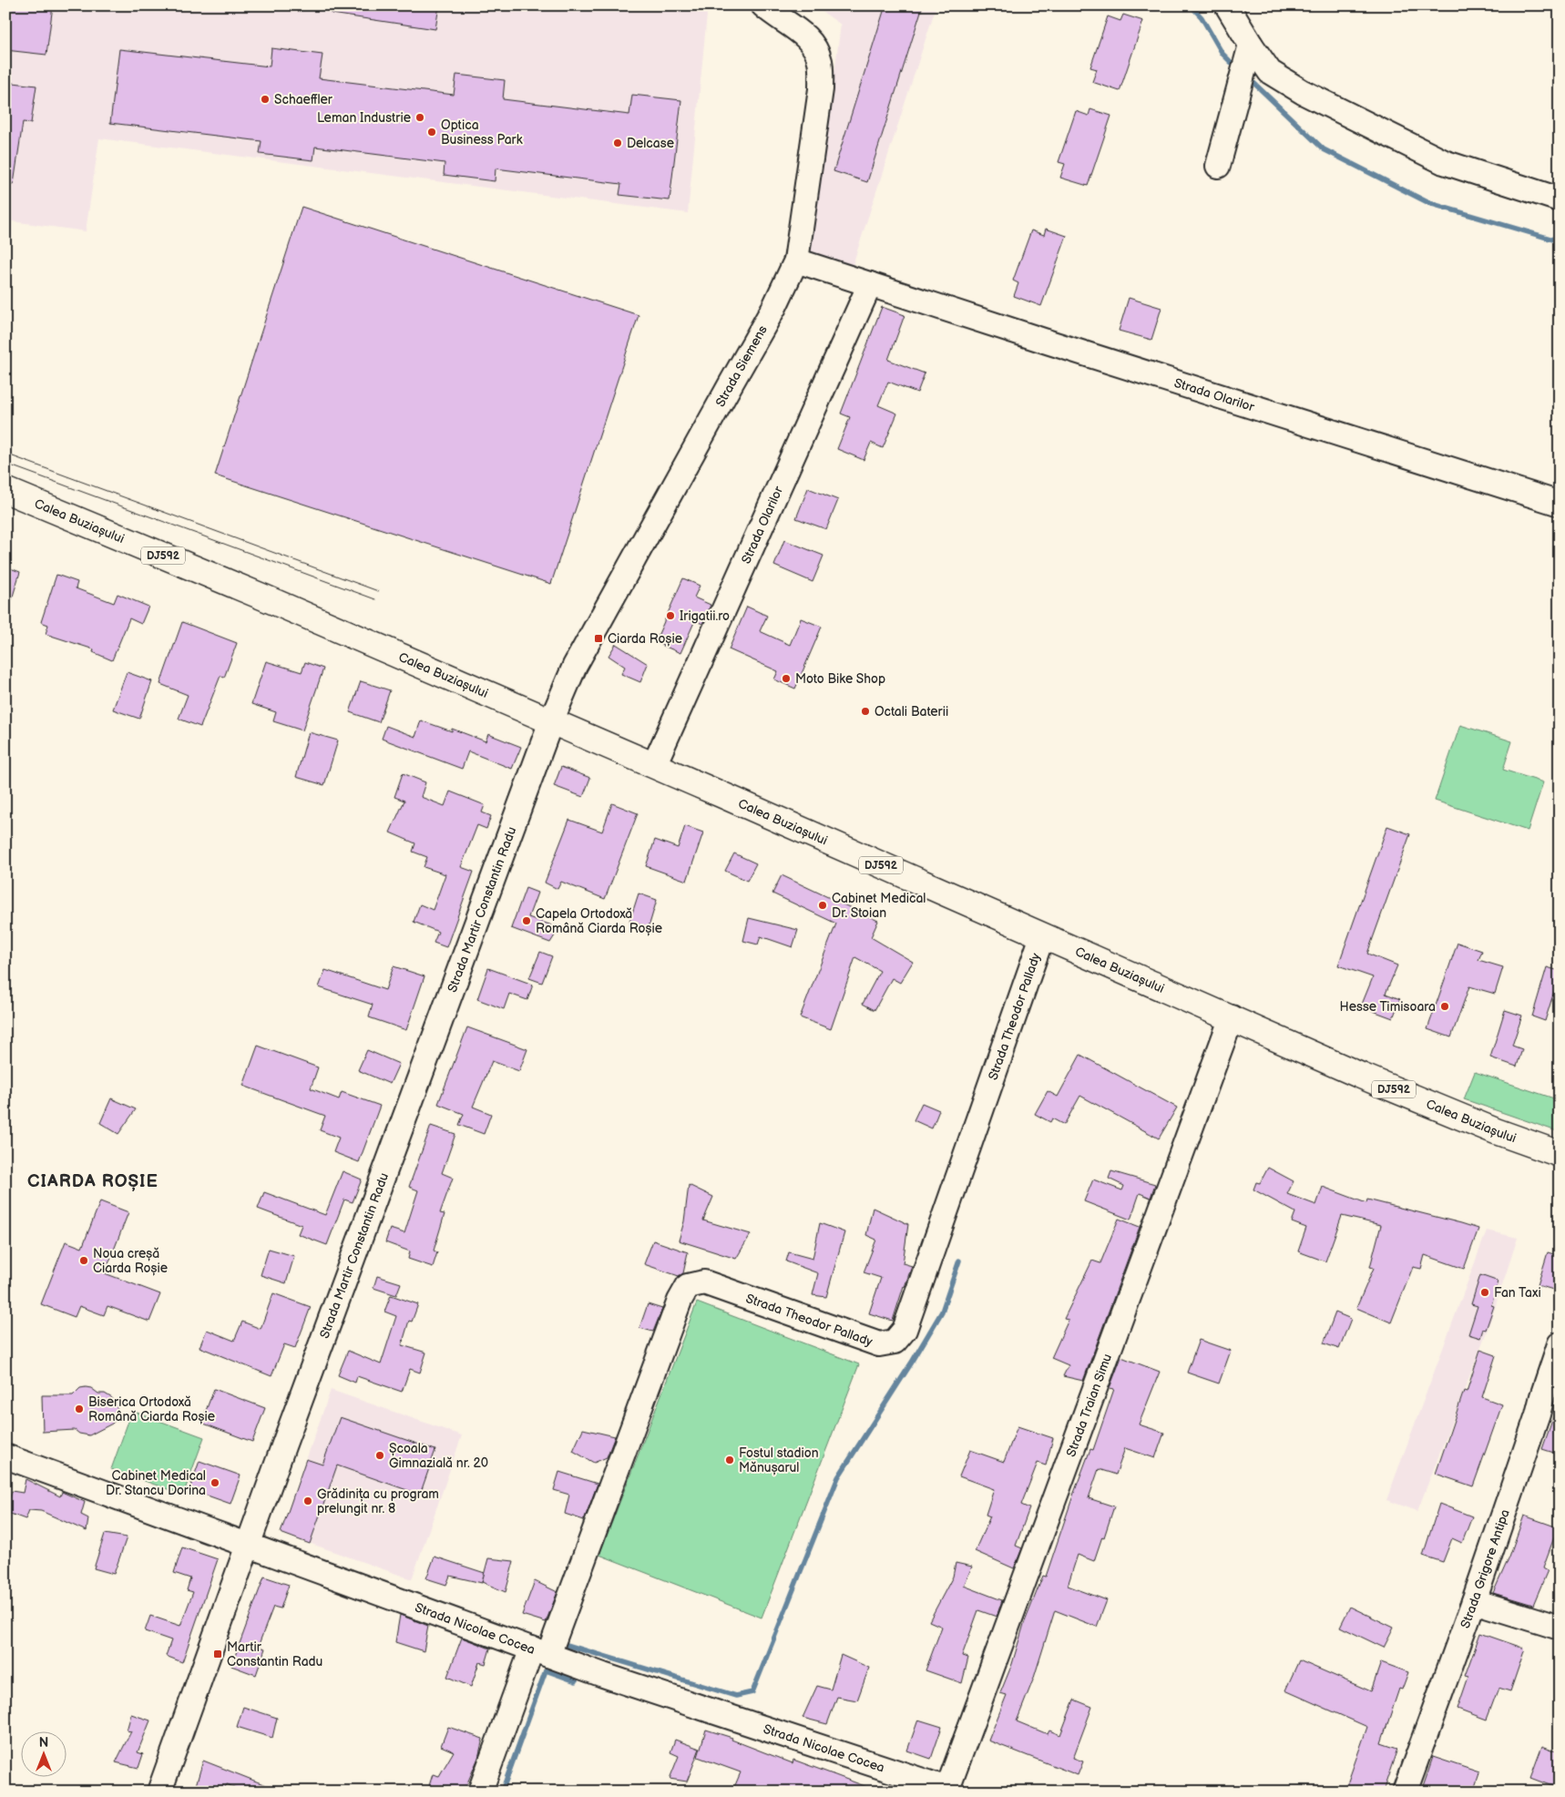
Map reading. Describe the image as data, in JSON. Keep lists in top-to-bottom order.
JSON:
{
  "streets": {
    "main road": ["Calea Buziașului", "DJ592"],
    "street": [
      "Strada Siemens",
      "Strada Olarilor",
      "Strada Martir Constantin Radu",
      "Strada Theodor Pallady",
      "Strada Traian Simu",
      "Strada Grigore Antipa",
      "Strada Nicolae Cocea"
    ]
  },
  "crossings": [
    ["Strada Siemens", "Strada Olarilor"],
    ["Strada Siemens", "Calea Buziașului"],
    ["Strada Siemens", "Strada Martir Constantin Radu"],
    ["Strada Olarilor", "Calea Buziașului"],
    ["Calea Buziașului", "Strada Martir Constantin Radu"],
    ["Calea Buziașului", "Strada Theodor Pallady"],
    ["Calea Buziașului", "Strada Traian Simu"],
    ["Strada Martir Constantin Radu", "Strada Nicolae Cocea"],
    ["Strada Theodor Pallady", "Strada Nicolae Cocea"],
    ["Strada Traian Simu", "Strada Nicolae Cocea"]
  ],
  "districts": ["CIARDA ROȘIE"],
  "places": {
    "other": [
      "Schaeffler",
      "Leman Industrie",
      "Optica Business Park",
      "Delcase",
      "Irigatii.ro",
      "Moto Bike Shop",
      "Octali Baterii",
      "Cabinet Medical Dr. Stoian",
      "Capela Ortodoxă Română Ciarda Roșie",
      "Hesse Timisoara",
      "Noua creșă Ciarda Roșie",
      "Fan Taxi",
      "Biserica Ortodoxă Română Ciarda Roșie",
      "Școala Gimnazială nr. 20",
      "Fostul stadion Mănușarul",
      "Cabinet Medical Dr. Stancu Dorina",
      "Grădinița cu program prelungit nr. 8"
    ],
    "transit": ["Ciarda Roșie", "Martir Constantin Radu"]
  },
  "north": "top"
}
